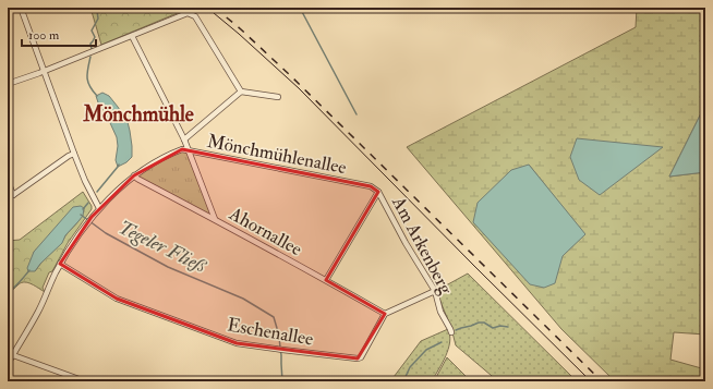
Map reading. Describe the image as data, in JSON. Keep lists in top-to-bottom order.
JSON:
{
  "streets": {
    "street": [
      "Mönchmühlenallee",
      "Ahornallee",
      "Am Arkenberg",
      "Eschenallee"
    ]
  },
  "crossings": [
    ["Mönchmühlenallee", "Ahornallee"],
    ["Mönchmühlenallee", "Am Arkenberg"],
    ["Mönchmühlenallee", "Eschenallee"],
    ["Ahornallee", "Am Arkenberg"],
    ["Ahornallee", "Eschenallee"]
  ],
  "districts": ["Mönchmühle"],
  "water": ["Tegeler Fließ"],
  "scale_bar": "100 m"
}
